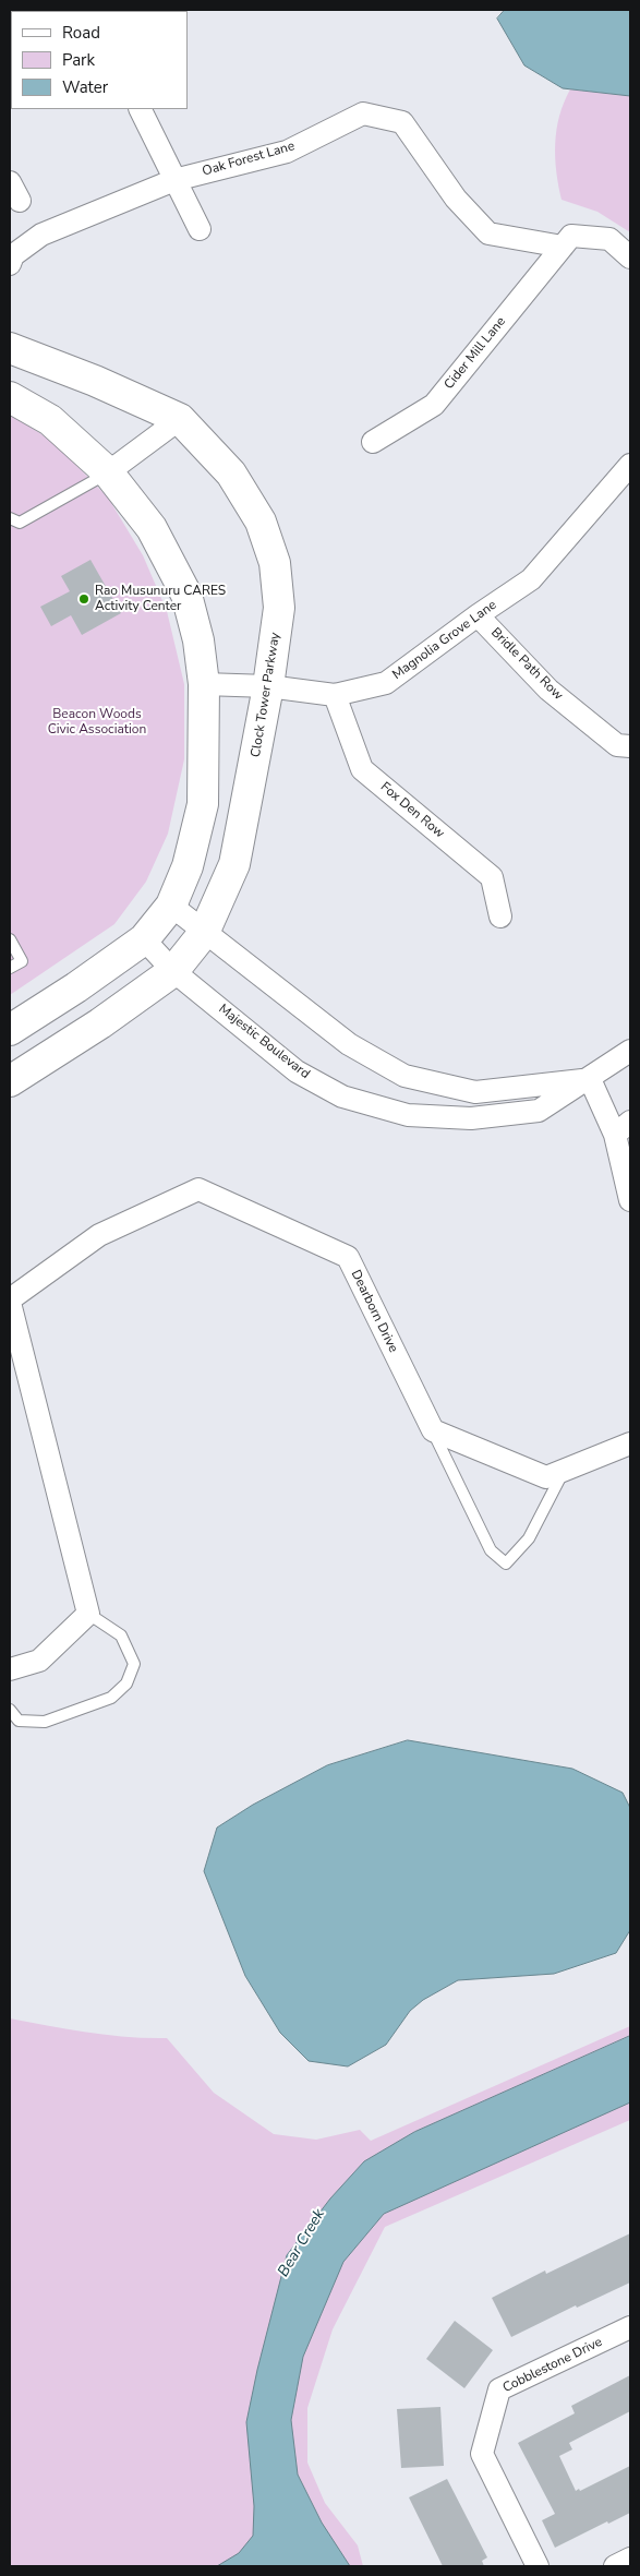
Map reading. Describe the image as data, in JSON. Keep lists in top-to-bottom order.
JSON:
{
  "streets": {
    "street": [
      "Oak Forest Lane",
      "Cider Mill Lane",
      "Magnolia Grove Lane",
      "Bridle Path Row",
      "Clock Tower Parkway",
      "Fox Den Row",
      "Majestic Boulevard",
      "Dearborn Drive",
      "Cobblestone Drive"
    ]
  },
  "crossings": [
    ["Oak Forest Lane", "Cider Mill Lane"],
    ["Magnolia Grove Lane", "Bridle Path Row"],
    ["Magnolia Grove Lane", "Clock Tower Parkway"],
    ["Magnolia Grove Lane", "Fox Den Row"],
    ["Clock Tower Parkway", "Majestic Boulevard"]
  ],
  "water": ["Bear Creek"],
  "parks": ["Beacon Woods Civic Association"],
  "places": ["Rao Musunuru CARES Activity Center"],
  "legend": ["Road", "Park", "Water"]
}
